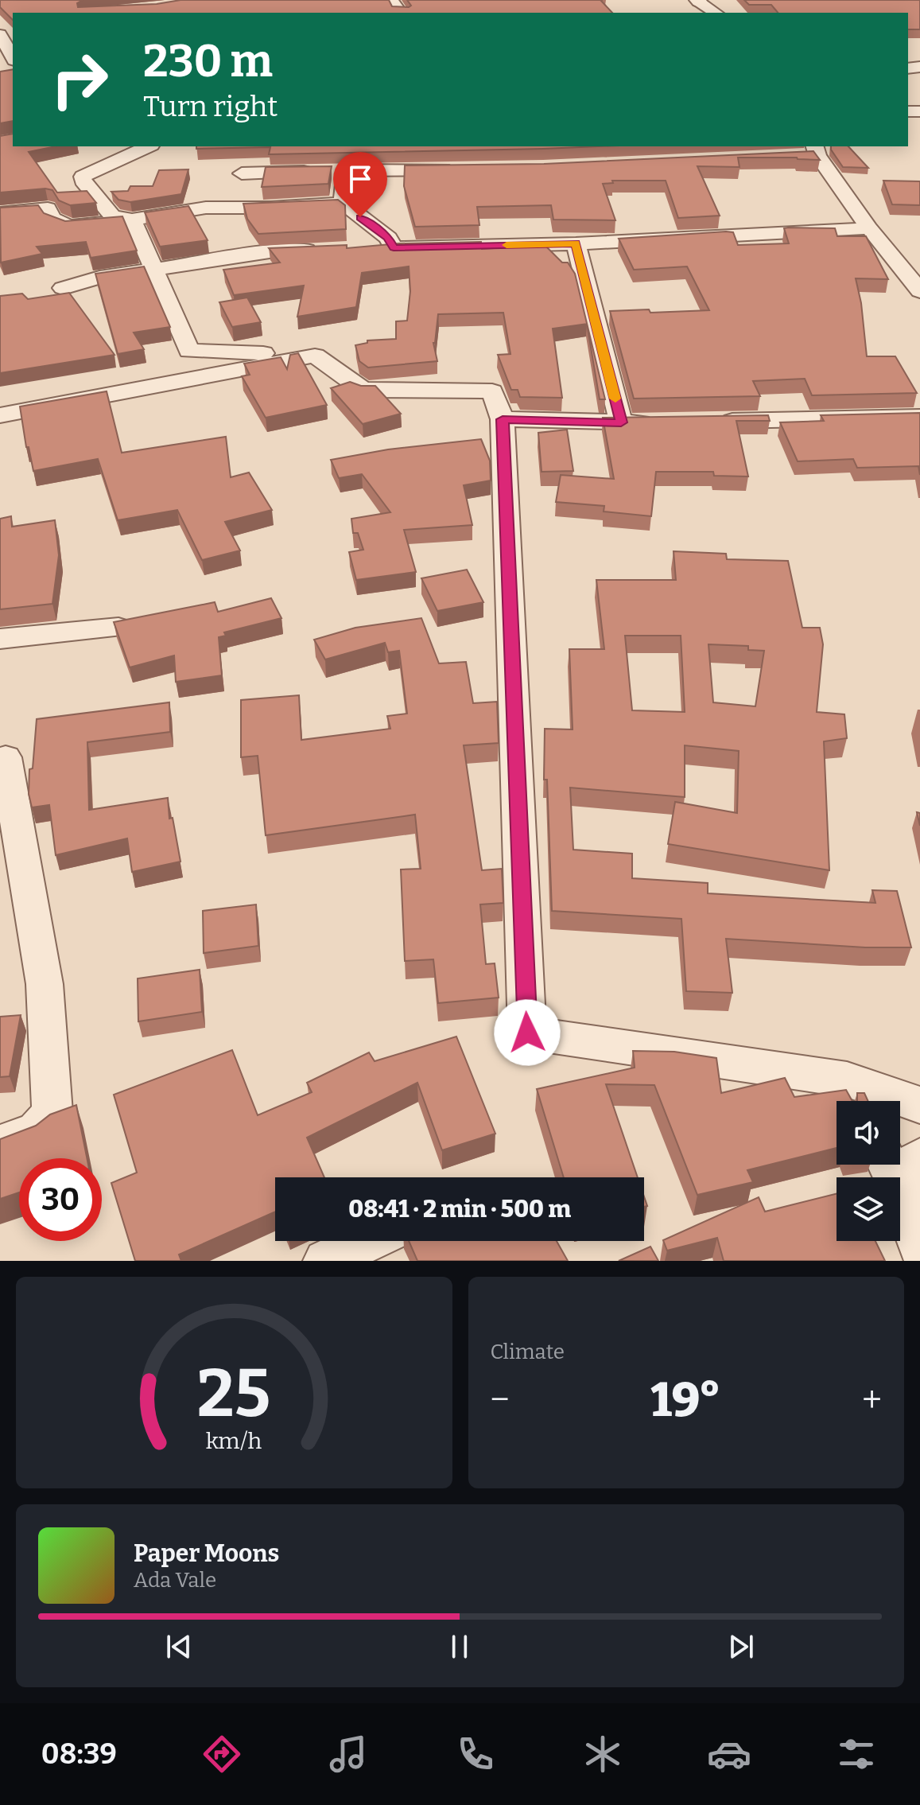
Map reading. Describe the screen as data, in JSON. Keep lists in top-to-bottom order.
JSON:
{
  "page": {
    "turn": ["230 m", "Turn right"],
    "limit": "30",
    "trip": "08:41 · 2 min · 500 m",
    "tile": "Climate",
    "heat": ["−", "19°", "+"],
    "song": ["Paper Moons", "Ada Vale"],
    "tabs": "08:39",
    "gauge": ["25", "km/h"]
  }
}
